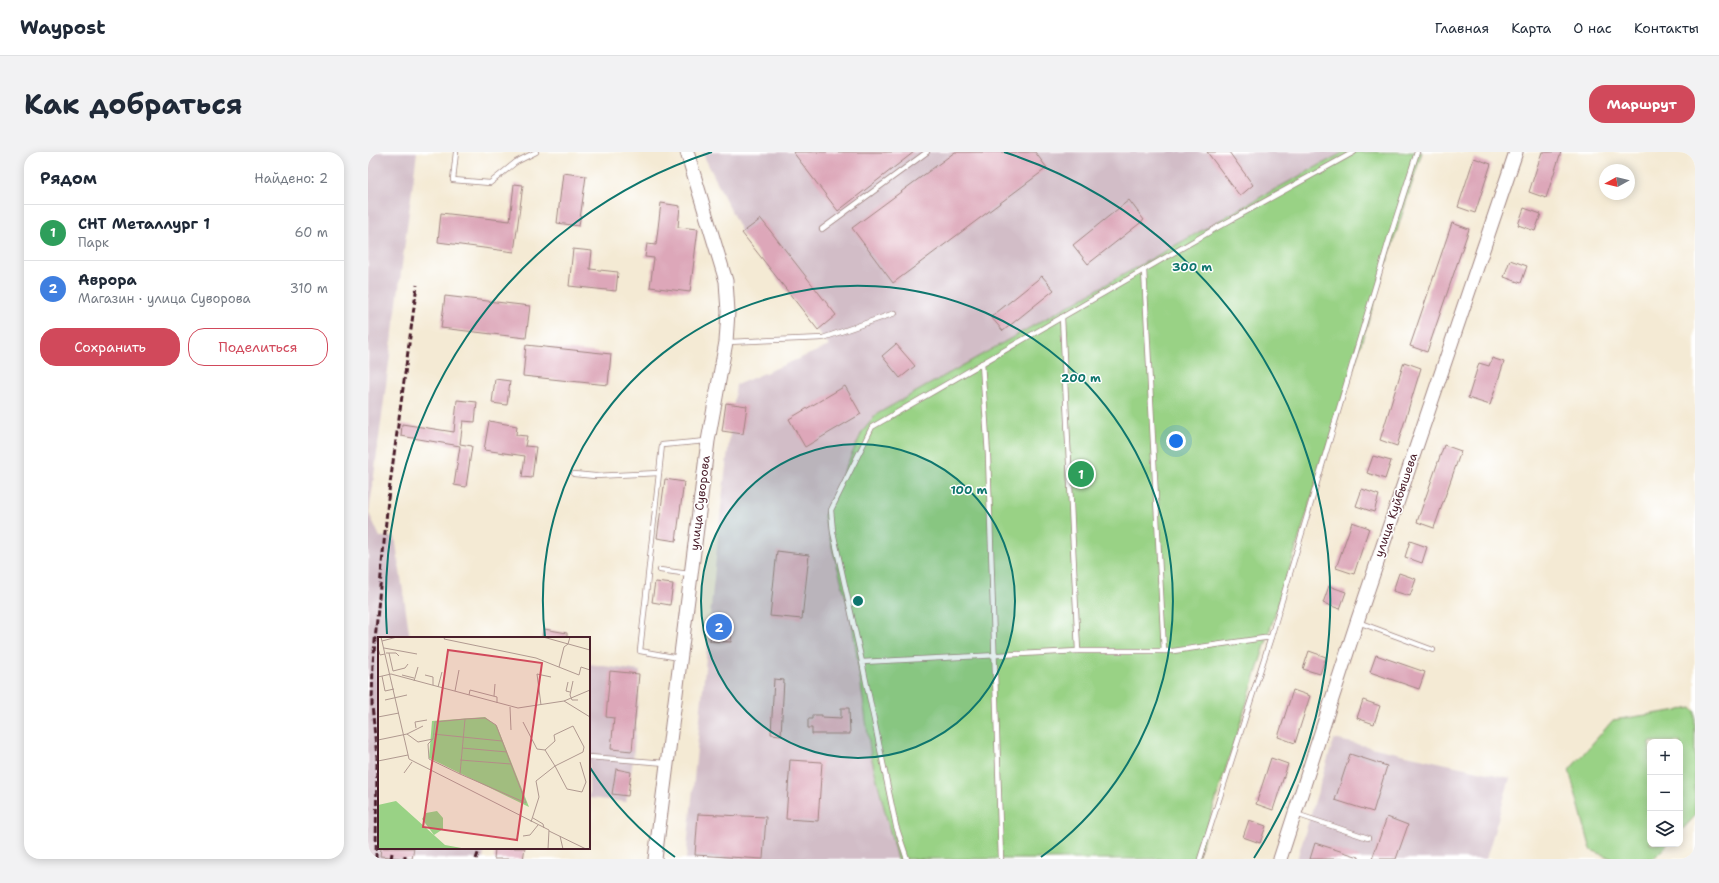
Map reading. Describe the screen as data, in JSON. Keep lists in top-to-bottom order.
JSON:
{
  "streets": {
    "main road": ["улица Суворова", "улица Куйбышева"]
  },
  "north": "left",
  "page": {
    "header": "Waypost",
    "nav": [
      "Главная",
      "Карта",
      "О нас",
      "Контакты"
    ],
    "title": "Как добраться",
    "buttons": [
      "Маршрут",
      ["Сохранить", "Поделиться"]
    ],
    "heading": ["Рядом", "Найдено: 2"],
    "list": [
      {
        "mark": "1",
        "name": "СНТ Металлург 1",
        "note": "Парк",
        "value": "60 m"
      },
      {
        "mark": "2",
        "name": "Аврора",
        "note": "Магазин · улица Суворова",
        "value": "310 m"
      }
    ],
    "pins": ["1", "2"],
    "map_buttons": ["+", "−"]
  },
  "rings": ["300 m", "200 m", "100 m"]
}
